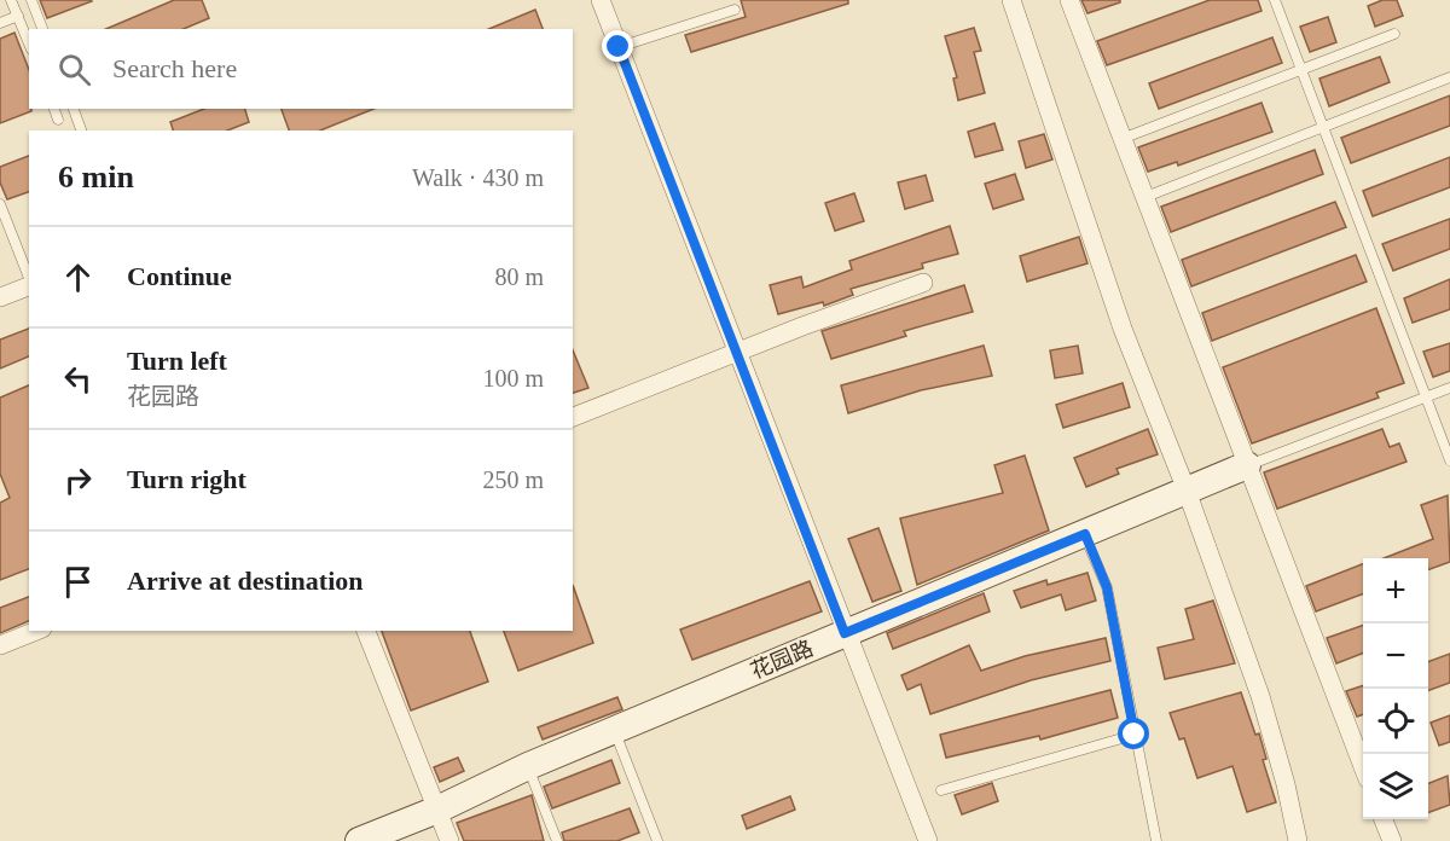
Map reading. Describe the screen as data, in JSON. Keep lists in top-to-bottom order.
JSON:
{
  "streets": {
    "street": ["花园路"]
  },
  "page": {
    "search": "Search here",
    "heading": ["6 min", "Walk · 430 m"],
    "list": [
      ["Continue", "80 m"],
      ["Turn left", "花园路", "100 m"],
      ["Turn right", "250 m"],
      "Arrive at destination"
    ],
    "map_buttons": ["+", "−"]
  }
}
